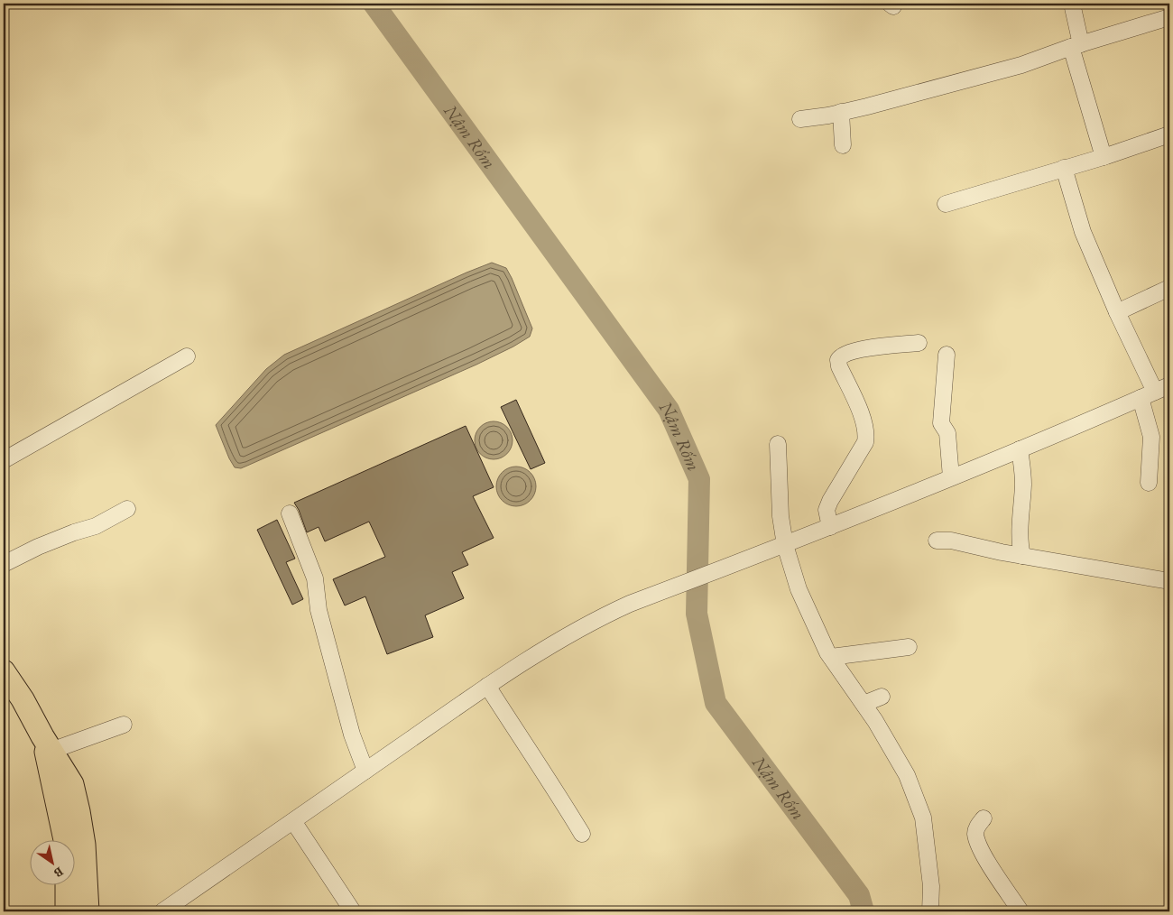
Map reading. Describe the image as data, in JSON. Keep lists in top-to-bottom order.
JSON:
{
  "water": ["Nậm Rốm"],
  "north": "bottom right"
}
